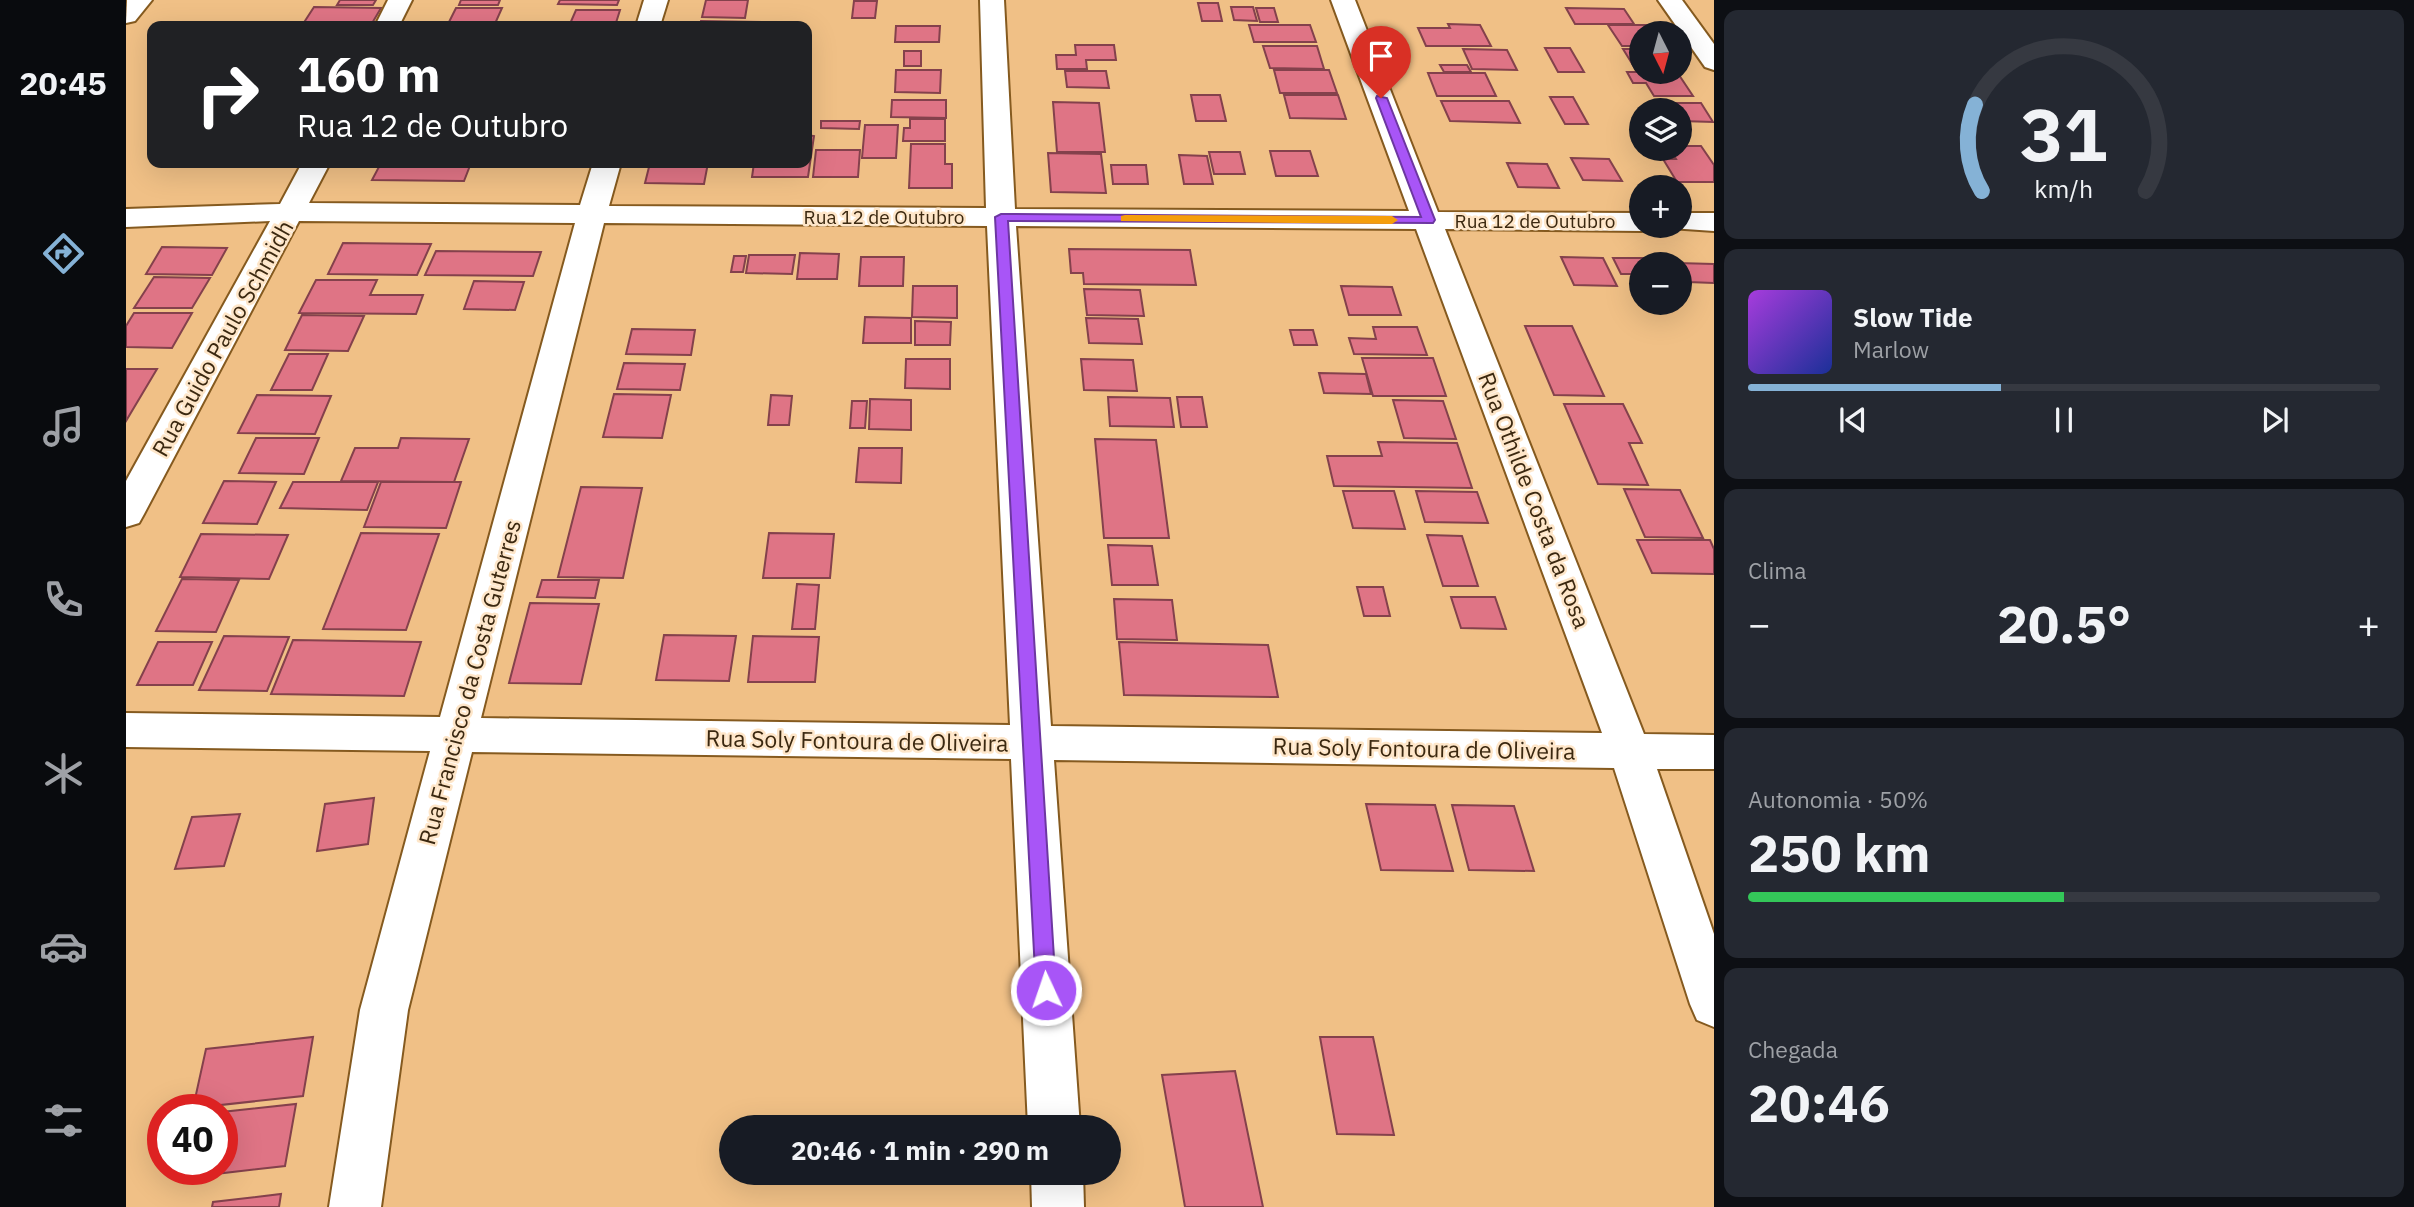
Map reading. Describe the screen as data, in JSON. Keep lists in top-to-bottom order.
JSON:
{
  "streets": {
    "street": [
      "Rua 12 de Outubro",
      "Rua Guido Paulo Schmidh",
      "Rua Othilde Costa da Rosa",
      "Rua Francisco da Costa Guterres",
      "Rua Soly Fontoura de Oliveira"
    ]
  },
  "crossings": [
    ["Rua 12 de Outubro", "Rua Guido Paulo Schmidh"],
    ["Rua 12 de Outubro", "Rua Othilde Costa da Rosa"],
    ["Rua 12 de Outubro", "Rua Francisco da Costa Guterres"],
    ["Rua Othilde Costa da Rosa", "Rua Soly Fontoura de Oliveira"],
    ["Rua Francisco da Costa Guterres", "Rua Soly Fontoura de Oliveira"]
  ],
  "north": "bottom",
  "page": {
    "tabs": "20:45",
    "map_buttons": ["+", "−"],
    "turn": ["160 m", "Rua 12 de Outubro"],
    "song": ["Slow Tide", "Marlow"],
    "tile": [
      "Clima",
      ["Autonomia · 50%", "250 km"],
      ["Chegada", "20:46"]
    ],
    "heat": ["−", "20.5°", "+"],
    "limit": "40",
    "trip": "20:46 · 1 min · 290 m",
    "gauge": ["31", "km/h"]
  }
}
